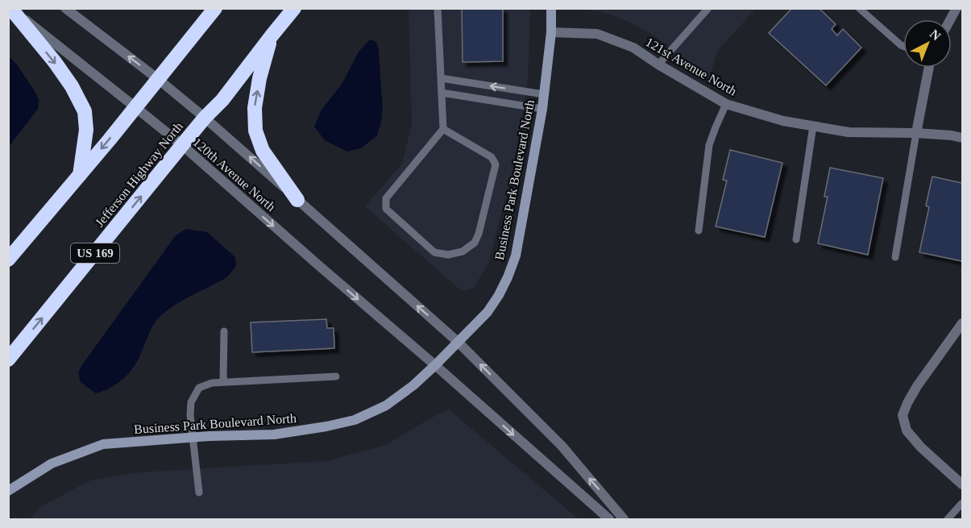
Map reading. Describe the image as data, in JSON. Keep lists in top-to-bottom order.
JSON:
{
  "streets": {
    "highway": ["Jefferson Highway North", "US 169"],
    "street": ["121st Avenue North", "120th Avenue North", "Business Park Boulevard North"]
  },
  "crossings": [
    ["121st Avenue North", "Business Park Boulevard North"],
    ["Jefferson Highway North", "120th Avenue North"],
    ["120th Avenue North", "Business Park Boulevard North"]
  ],
  "north": "top right"
}
